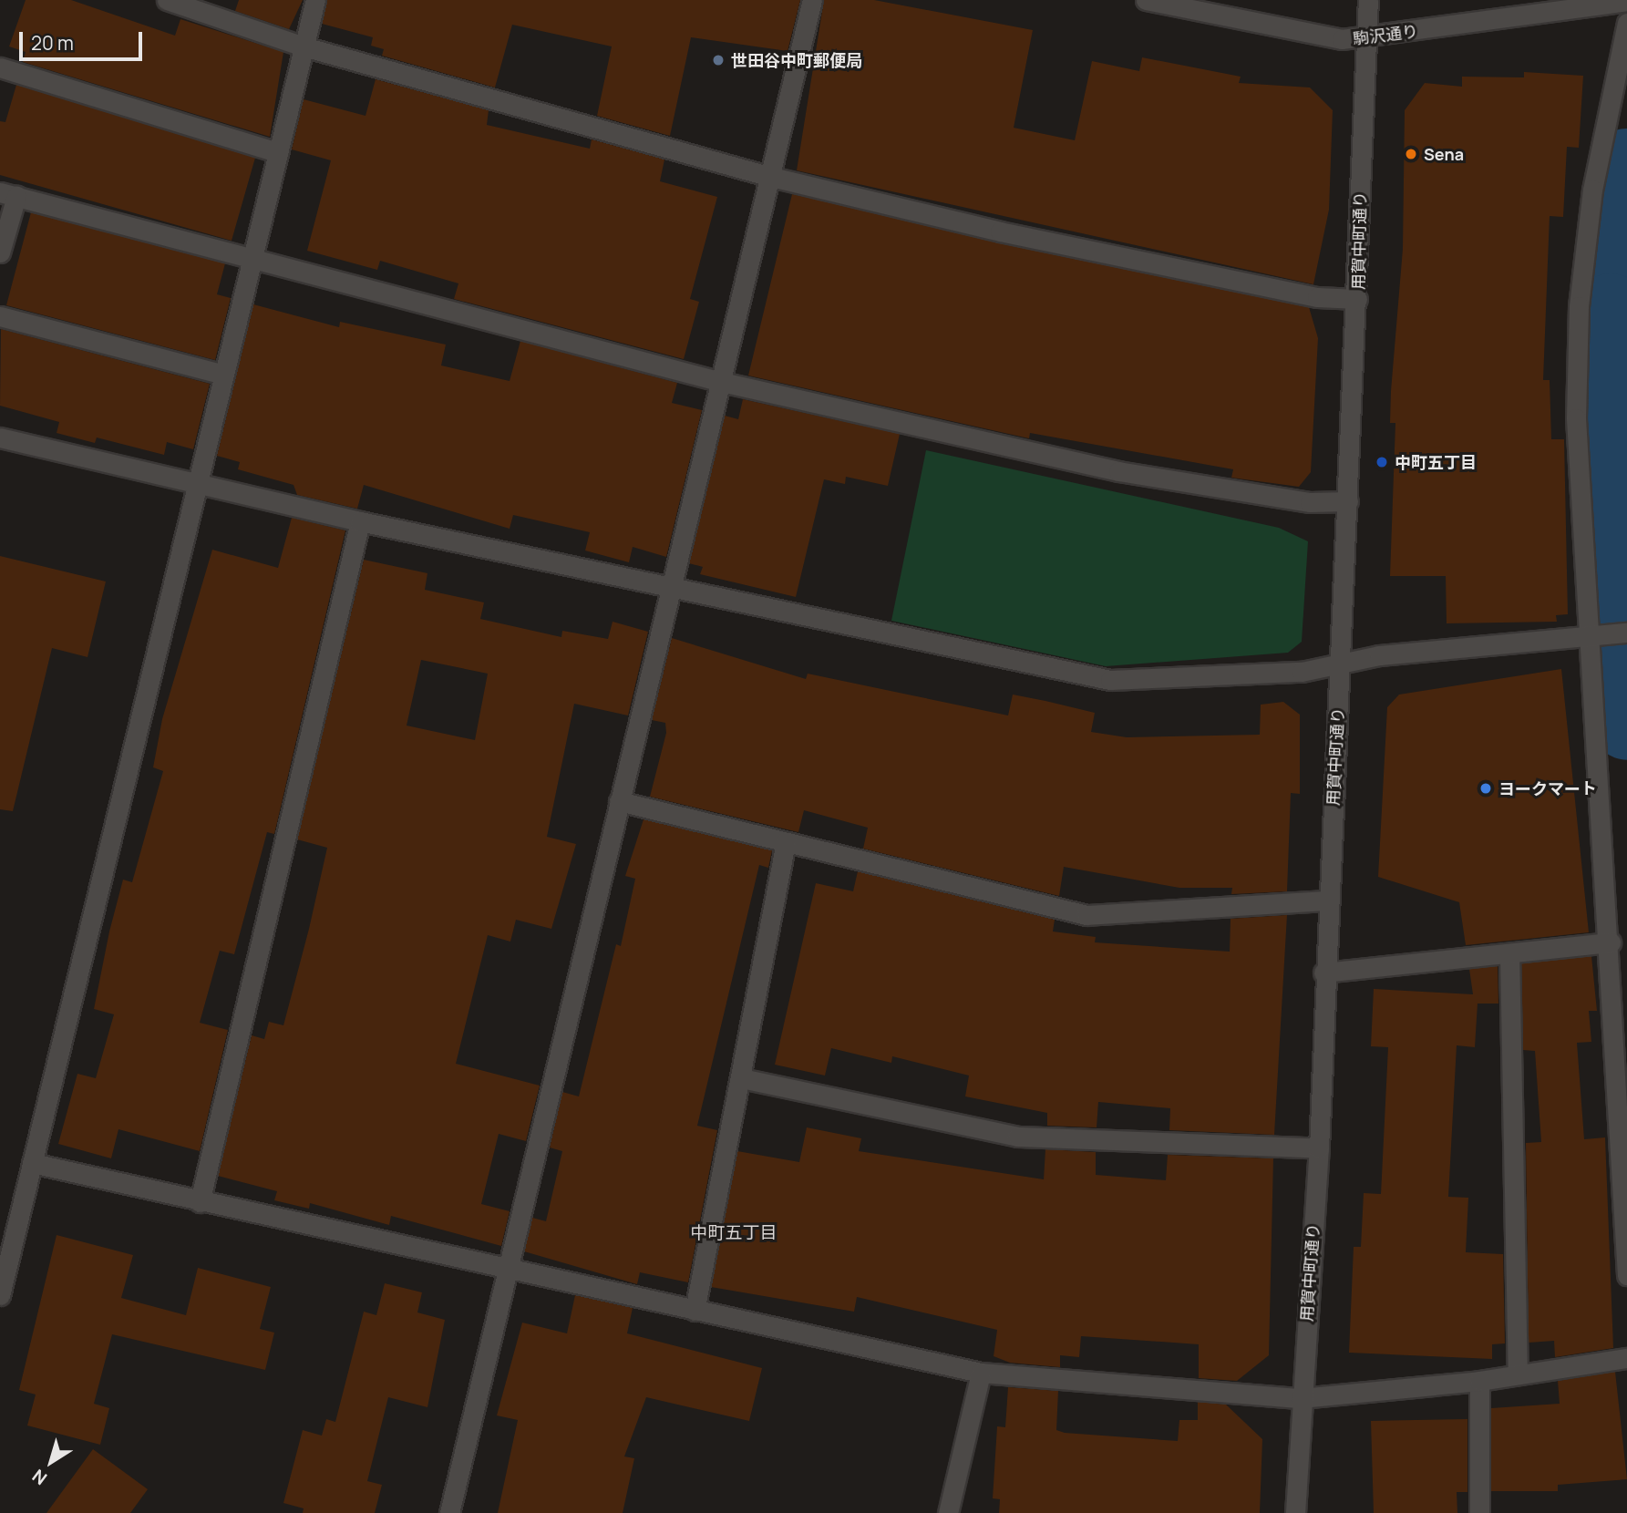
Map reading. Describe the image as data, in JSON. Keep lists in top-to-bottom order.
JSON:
{
  "streets": {
    "street": ["駒沢通り", "用賀中町通り"]
  },
  "crossings": [
    ["駒沢通り", "用賀中町通り"]
  ],
  "districts": ["中町五丁目"],
  "places": [
    "世田谷中町郵便局",
    "Sena",
    "中町五丁目",
    "ヨークマート"
  ],
  "scale_bar": "20 m",
  "north": "bottom left"
}
